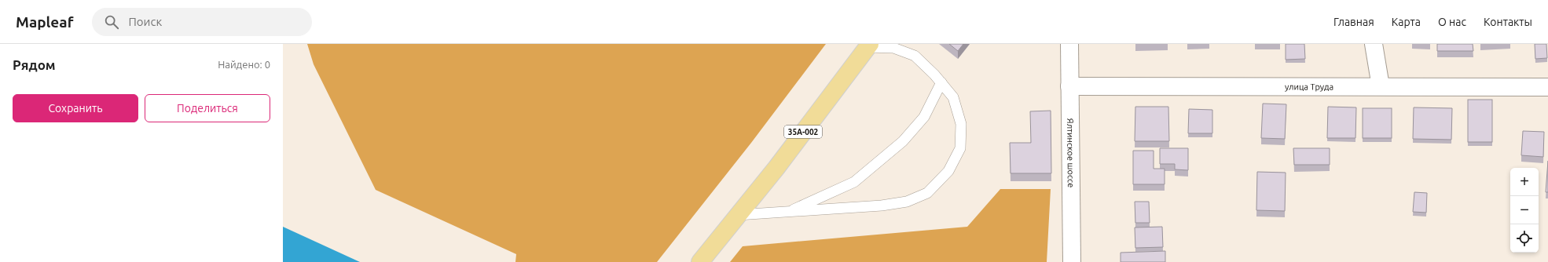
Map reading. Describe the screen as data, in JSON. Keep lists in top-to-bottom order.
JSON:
{
  "streets": {
    "main road": ["35А-002"],
    "street": ["улица Труда", "Ялтинское шоссе"]
  },
  "crossings": [
    ["улица Труда", "Ялтинское шоссе"]
  ],
  "page": {
    "header": "Mapleaf",
    "search": "Поиск",
    "nav": [
      "Главная",
      "Карта",
      "О нас",
      "Контакты"
    ],
    "heading": ["Рядом", "Найдено: 0"],
    "buttons": ["Сохранить", "Поделиться"],
    "map_buttons": ["+", "−"]
  }
}
